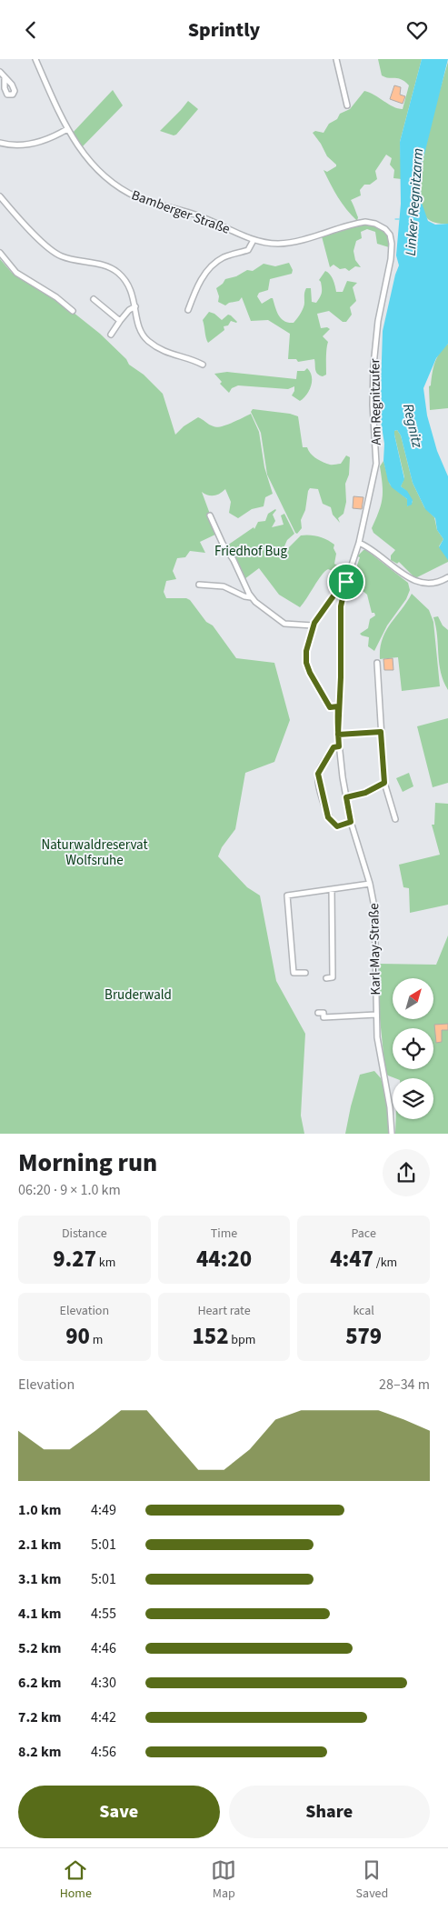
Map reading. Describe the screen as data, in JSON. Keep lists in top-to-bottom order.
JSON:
{
  "streets": {
    "street": ["Bamberger Straße", "Am Regnitzufer", "Karl-May-Straße"]
  },
  "crossings": [
    ["Bamberger Straße", "Am Regnitzufer"],
    ["Am Regnitzufer", "Karl-May-Straße"]
  ],
  "water": ["Linker Regnitzarm", "Regnitz"],
  "parks": ["Friedhof Bug", "Naturwaldreservat Wolfsruhe", "Bruderwald"],
  "north": "top right",
  "page": {
    "header": "Sprintly",
    "heading": ["Morning run", "06:20 · 9 × 1.0 km"],
    "stats": [
      ["Distance", "9.27 km"],
      ["Time", "44:20"],
      ["Pace", "4:47 /km"],
      ["Elevation", "90 m"],
      ["Heart rate", "152 bpm"],
      ["kcal", "579"]
    ],
    "chart": ["Elevation", "28–34 m"],
    "list": [
      {
        "name": "1.0 km",
        "note": "4:49"
      },
      {
        "name": "2.1 km",
        "note": "5:01"
      },
      {
        "name": "3.1 km",
        "note": "5:01"
      },
      {
        "name": "4.1 km",
        "note": "4:55"
      },
      {
        "name": "5.2 km",
        "note": "4:46"
      },
      {
        "name": "6.2 km",
        "note": "4:30"
      },
      {
        "name": "7.2 km",
        "note": "4:42"
      },
      {
        "name": "8.2 km",
        "note": "4:56"
      }
    ],
    "buttons": ["Save", "Share"],
    "tabs": ["Home", "Map", "Saved"]
  }
}
